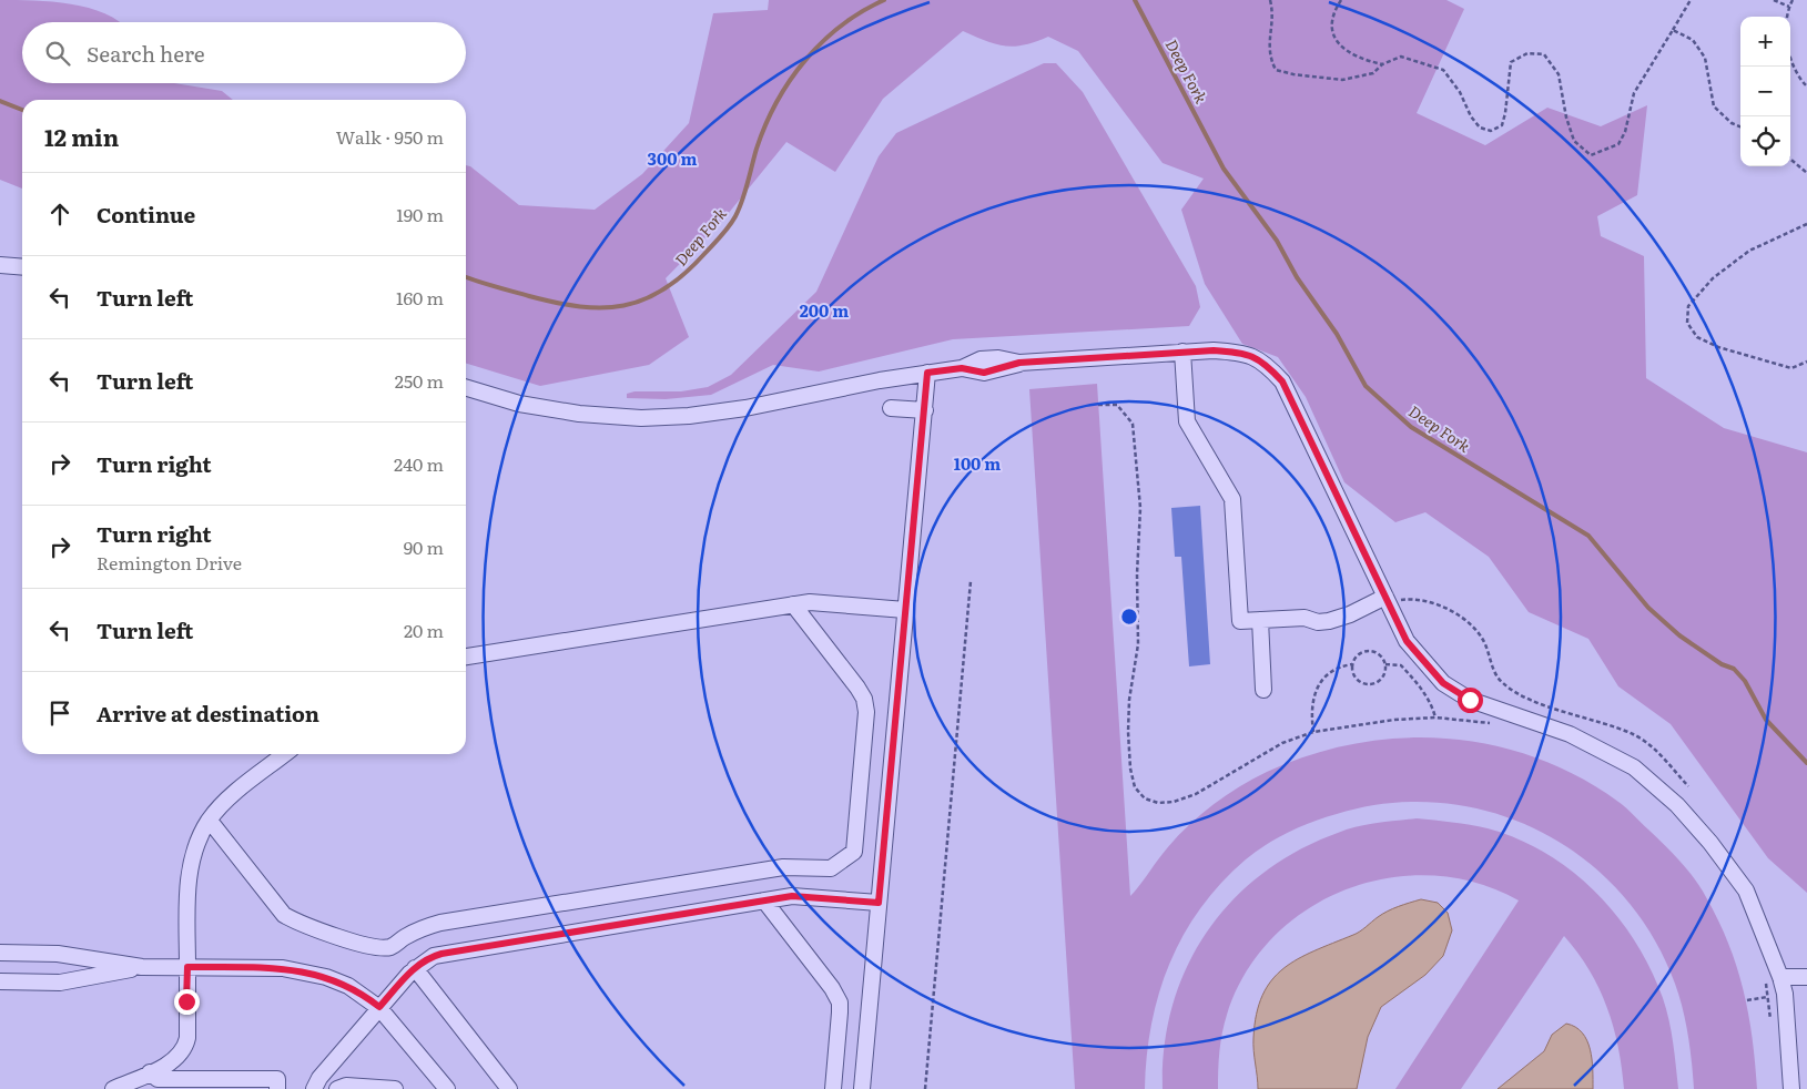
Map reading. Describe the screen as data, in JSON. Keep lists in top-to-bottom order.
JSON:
{
  "water": ["Deep Fork"],
  "page": {
    "map_buttons": ["+", "−"],
    "search": "Search here",
    "heading": ["12 min", "Walk · 950 m"],
    "list": [
      ["Continue", "190 m"],
      ["Turn left", "160 m"],
      ["Turn left", "250 m"],
      ["Turn right", "240 m"],
      ["Turn right", "Remington Drive", "90 m"],
      ["Turn left", "20 m"],
      "Arrive at destination"
    ]
  },
  "rings": ["300 m", "200 m", "100 m"]
}
